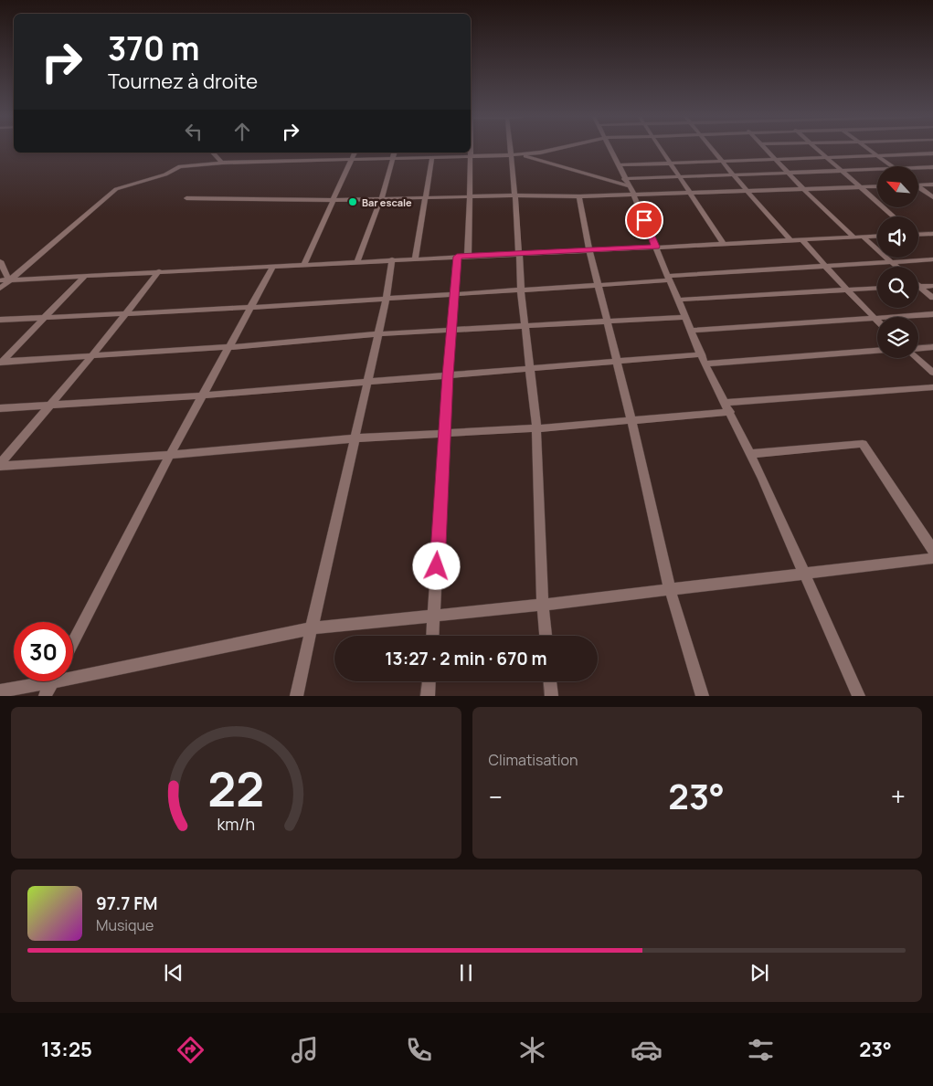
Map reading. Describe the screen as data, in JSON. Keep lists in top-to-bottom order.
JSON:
{
  "places": ["Bar escale"],
  "north": "top left",
  "page": {
    "turn": ["370 m", "Tournez à droite"],
    "limit": "30",
    "trip": "13:27 · 2 min · 670 m",
    "tile": "Climatisation",
    "heat": ["−", "23°", "+"],
    "song": ["97.7 FM", "Musique"],
    "tabs": ["13:25", "23°"],
    "gauge": ["22", "km/h"]
  }
}
